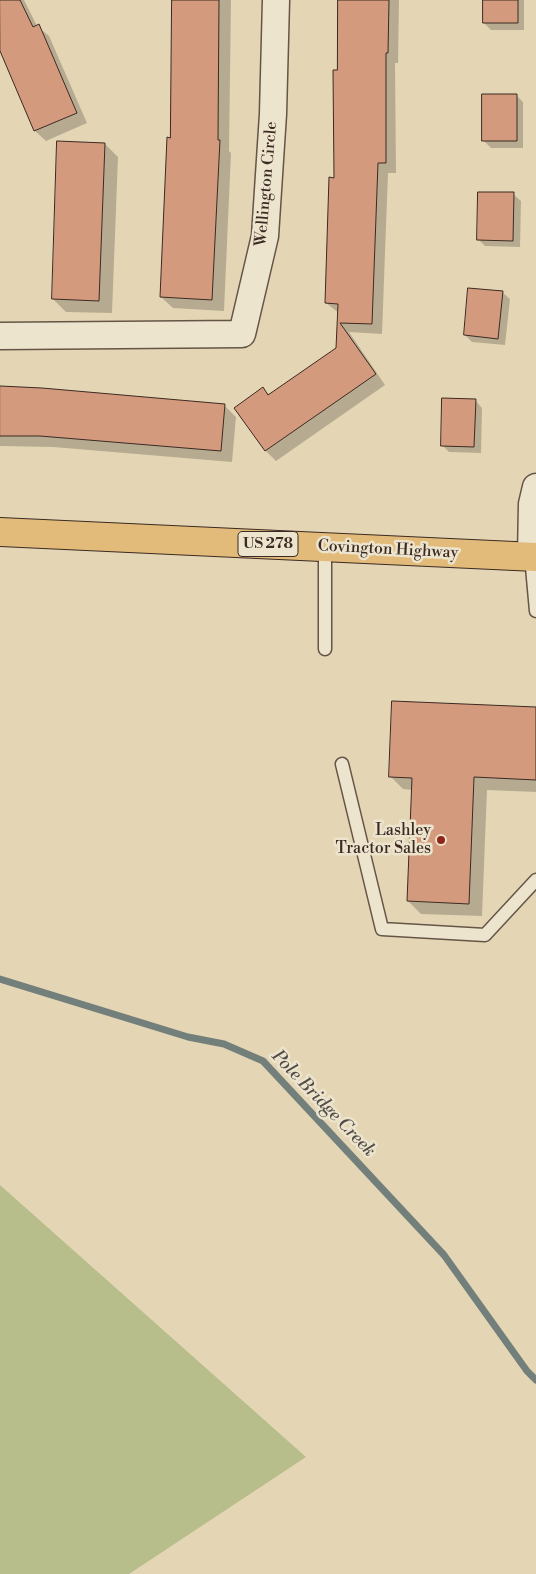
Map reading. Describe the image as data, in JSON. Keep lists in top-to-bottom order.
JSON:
{
  "streets": {
    "main road": ["US 278", "Covington Highway"],
    "street": ["Wellington Circle"]
  },
  "water": ["Pole Bridge Creek"],
  "places": ["Lashley Tractor Sales"]
}
